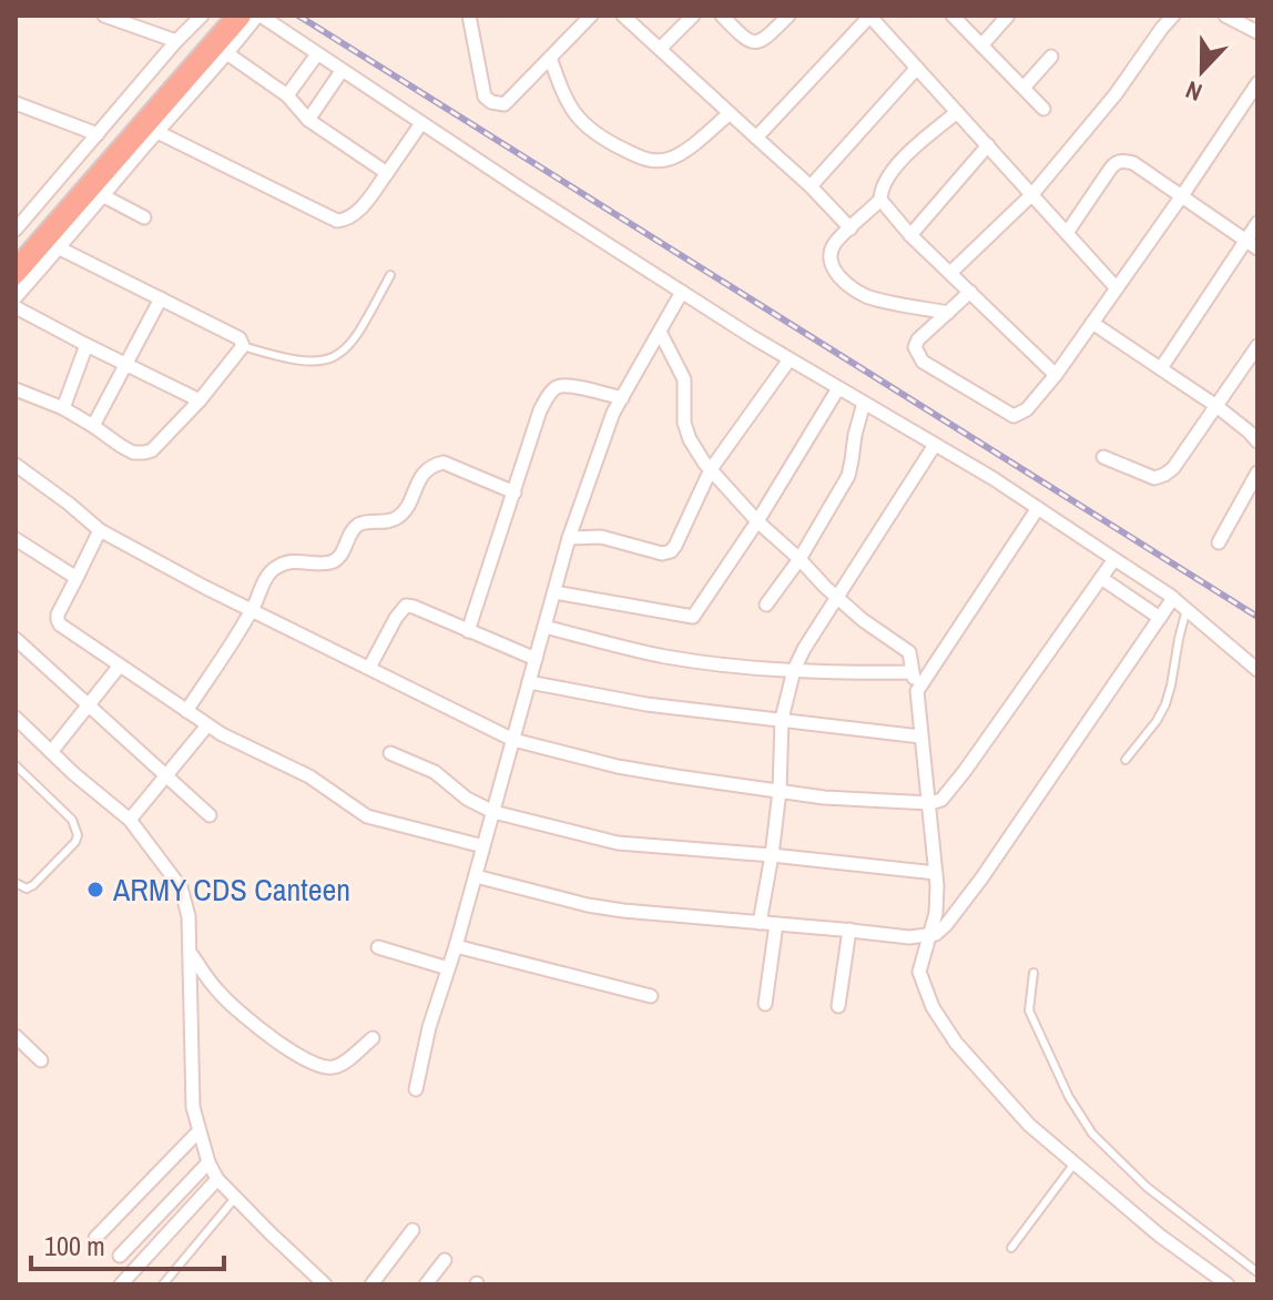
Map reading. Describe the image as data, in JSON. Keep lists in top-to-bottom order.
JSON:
{
  "places": ["ARMY CDS Canteen"],
  "scale_bar": "100 m",
  "north": "bottom"
}
